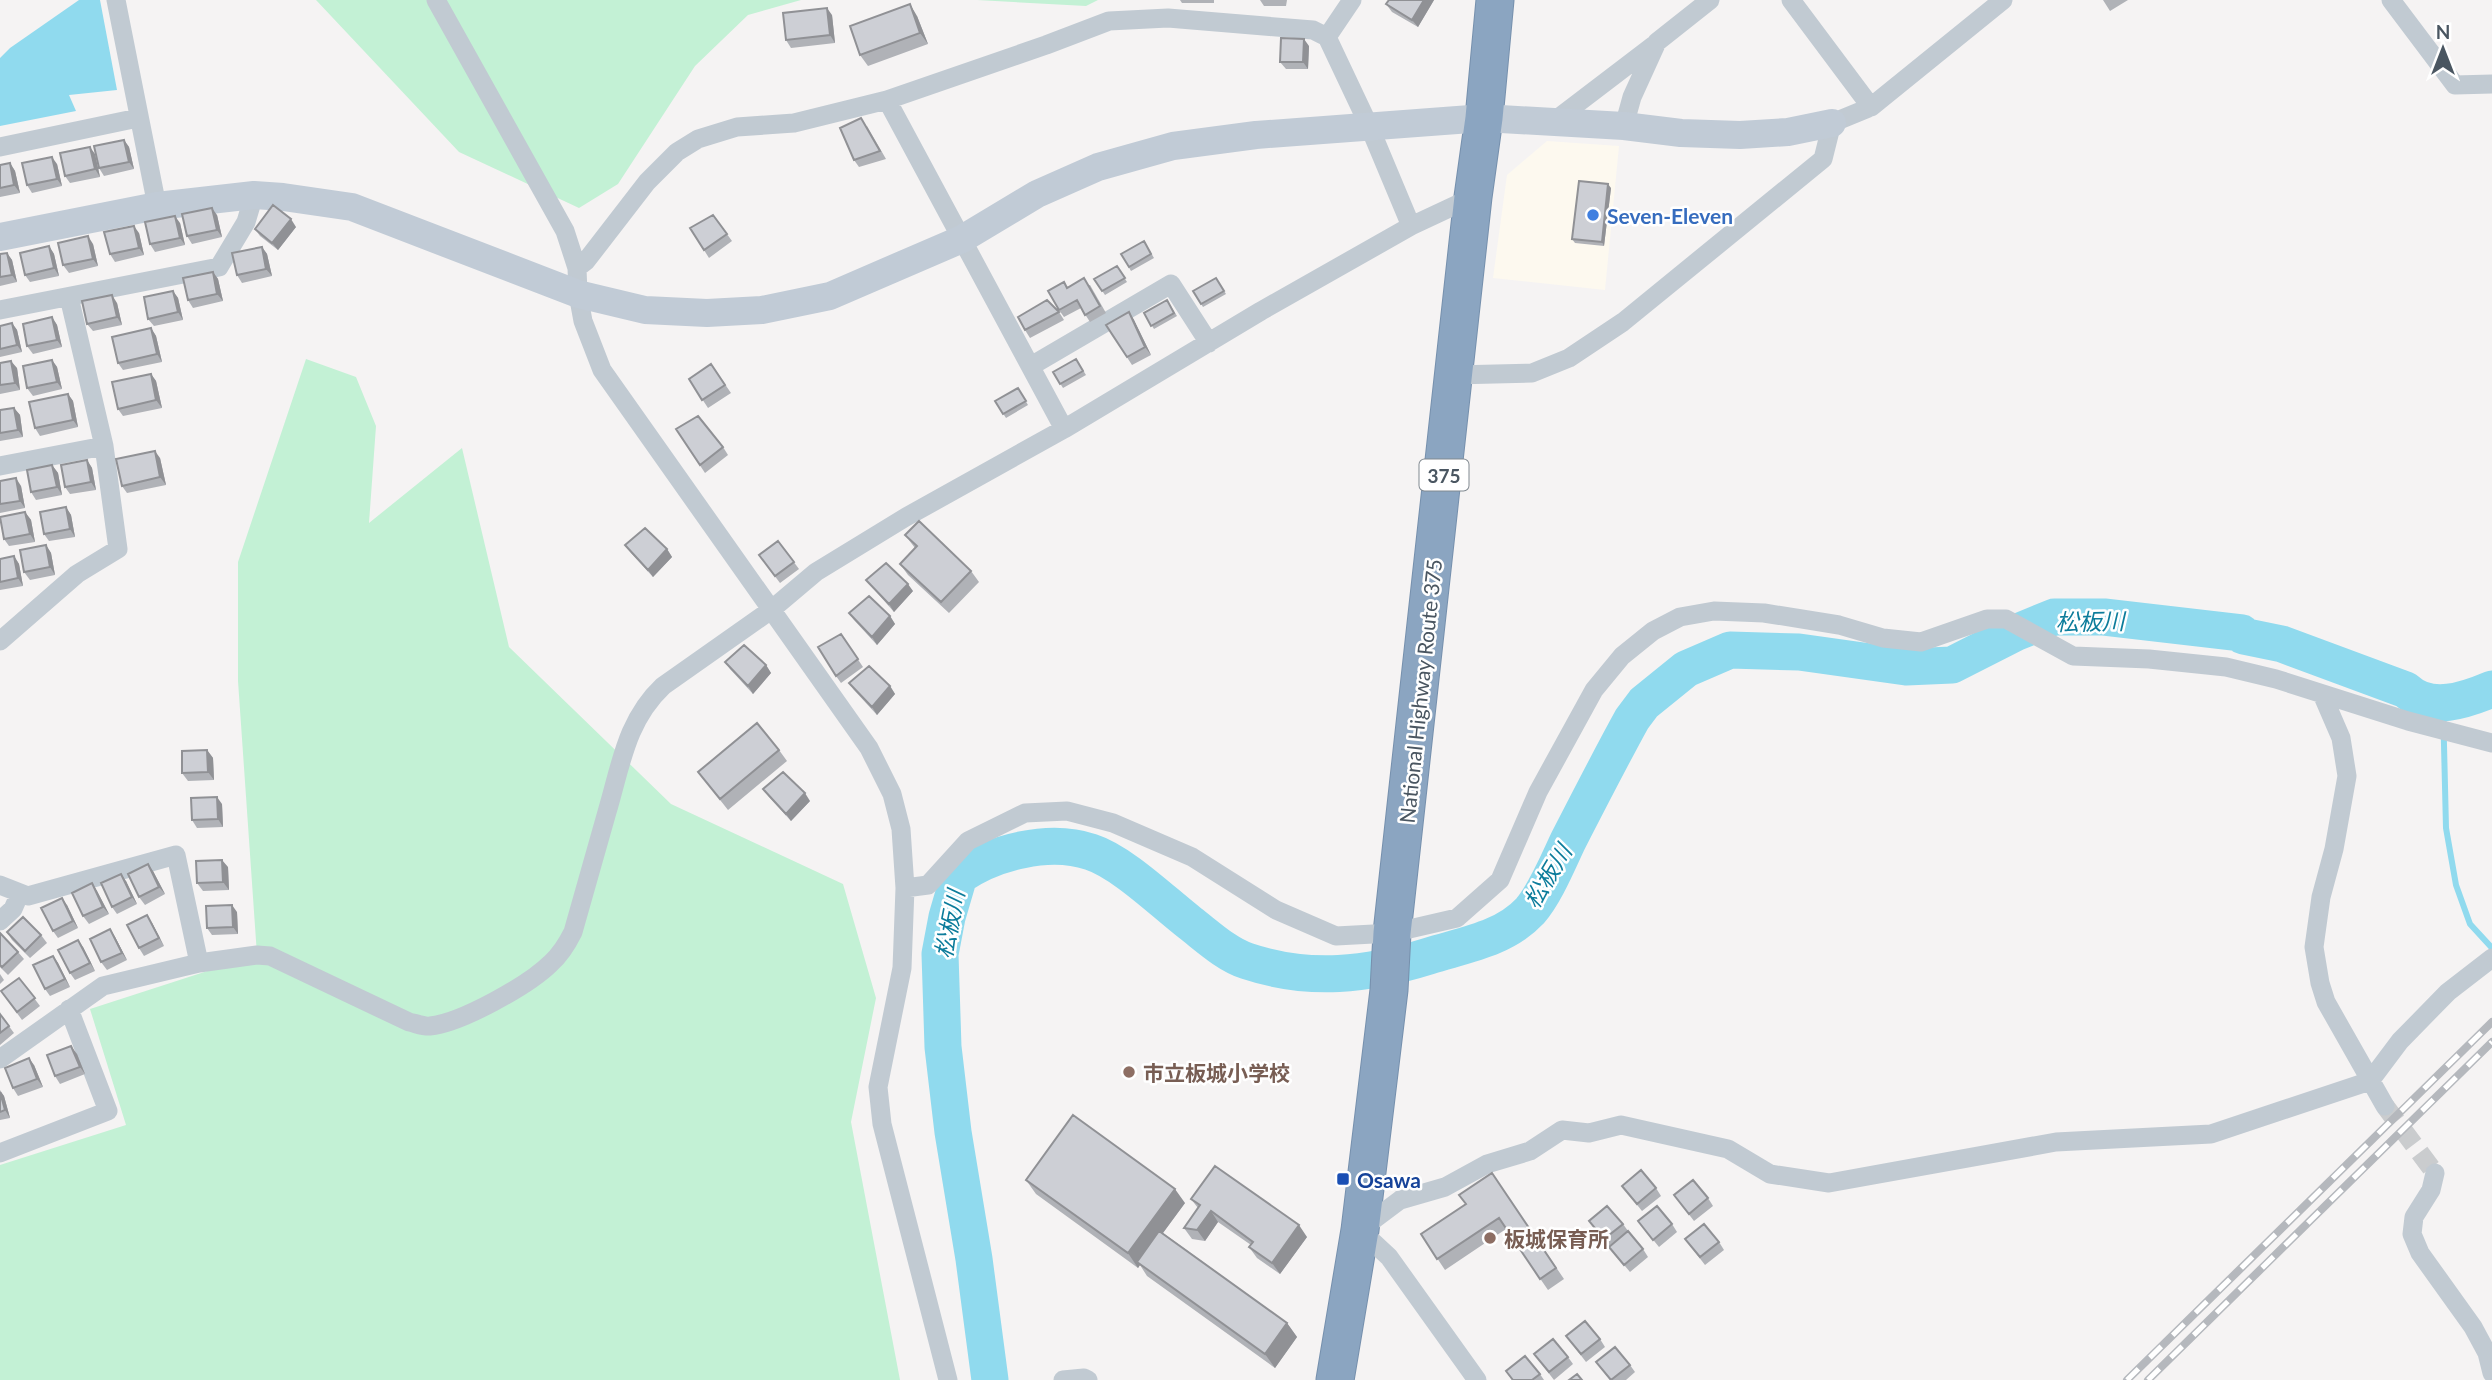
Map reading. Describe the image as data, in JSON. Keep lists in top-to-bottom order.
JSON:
{
  "streets": {
    "highway": ["375", "National Highway Route 375"]
  },
  "water": ["松板川"],
  "places": {
    "other": ["Seven-Eleven", "市立板城小学校", "板城保育所"],
    "transit": ["Osawa"]
  },
  "north": "top"
}
